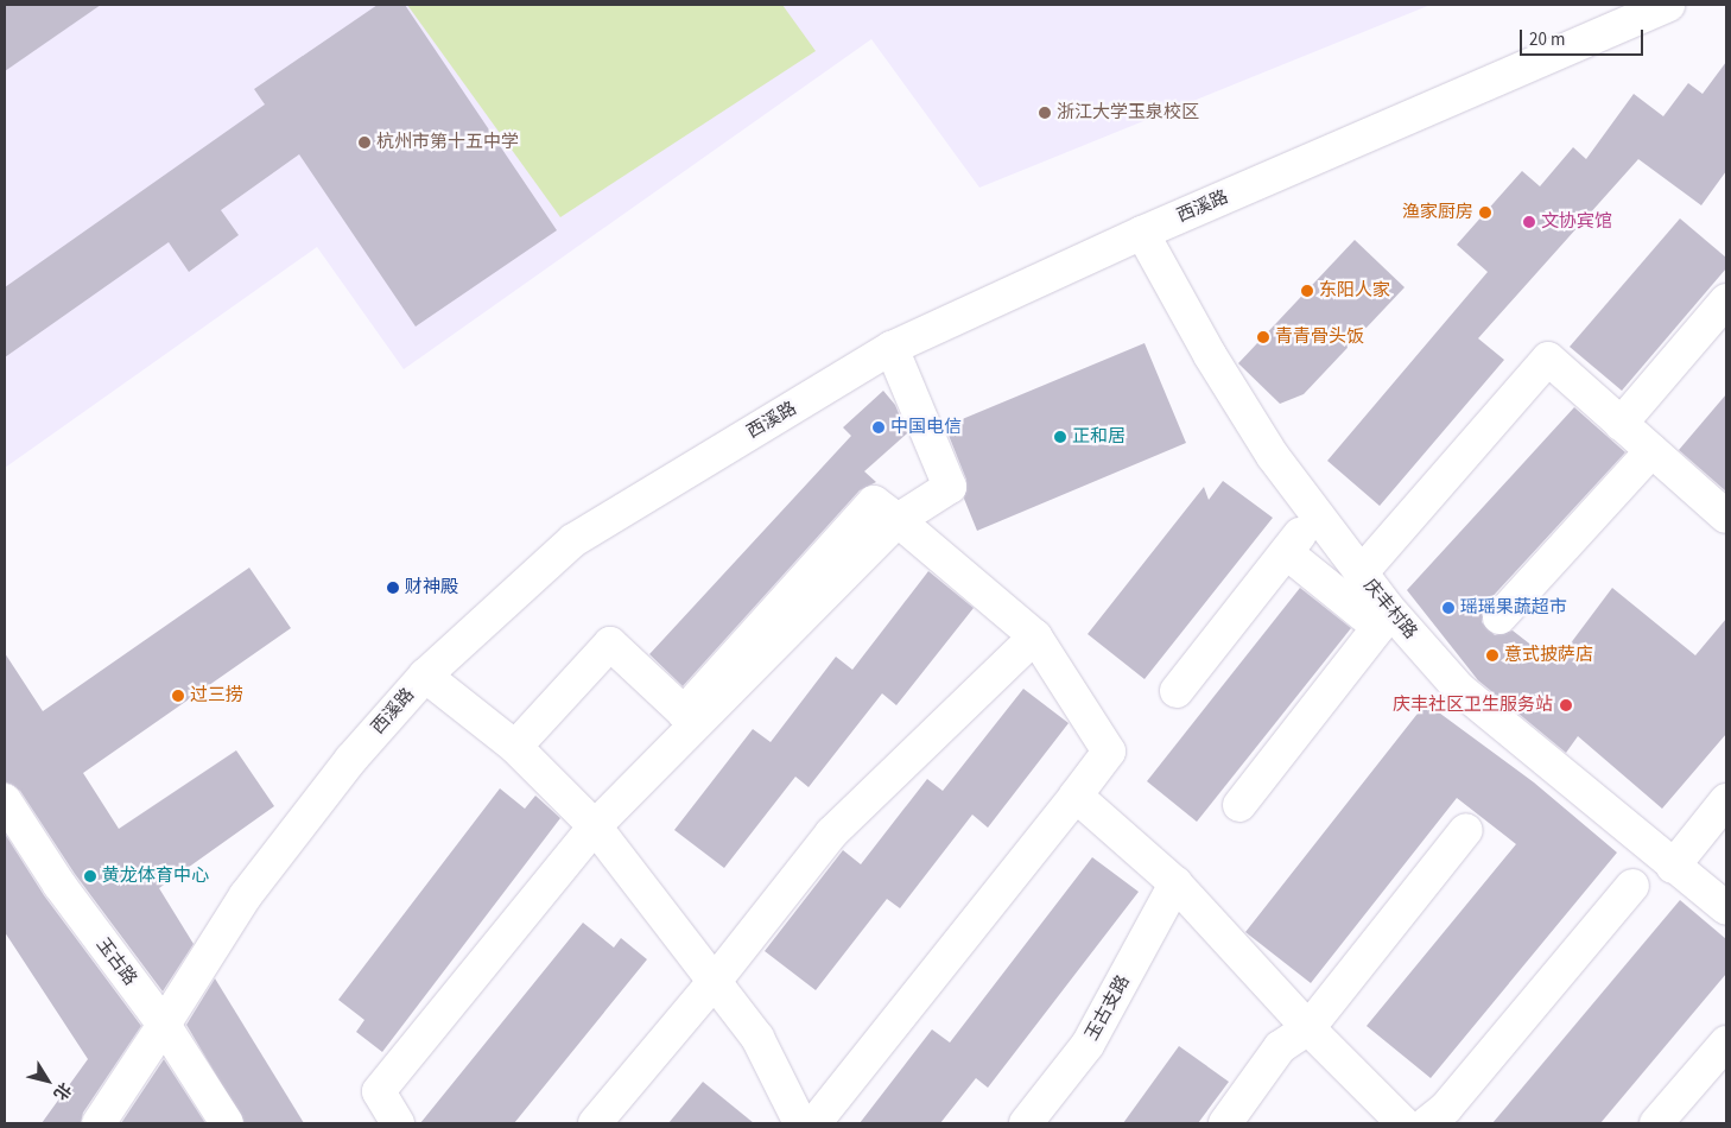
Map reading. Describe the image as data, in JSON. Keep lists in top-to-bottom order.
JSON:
{
  "streets": {
    "main road": [
      "西溪路",
      "庆丰村路",
      "玉古路",
      "玉古支路"
    ]
  },
  "crossings": [
    ["西溪路", "庆丰村路"],
    ["西溪路", "玉古路"]
  ],
  "places": [
    "浙江大学玉泉校区",
    "杭州市第十五中学",
    "渔家厨房",
    "文协宾馆",
    "东阳人家",
    "青青骨头饭",
    "中国电信",
    "正和居",
    "财神殿",
    "瑶瑶果蔬超市",
    "意式披萨店",
    "过三捞",
    "庆丰社区卫生服务站",
    "黄龙体育中心"
  ],
  "scale_bar": "20 m",
  "north": "bottom right"
}
